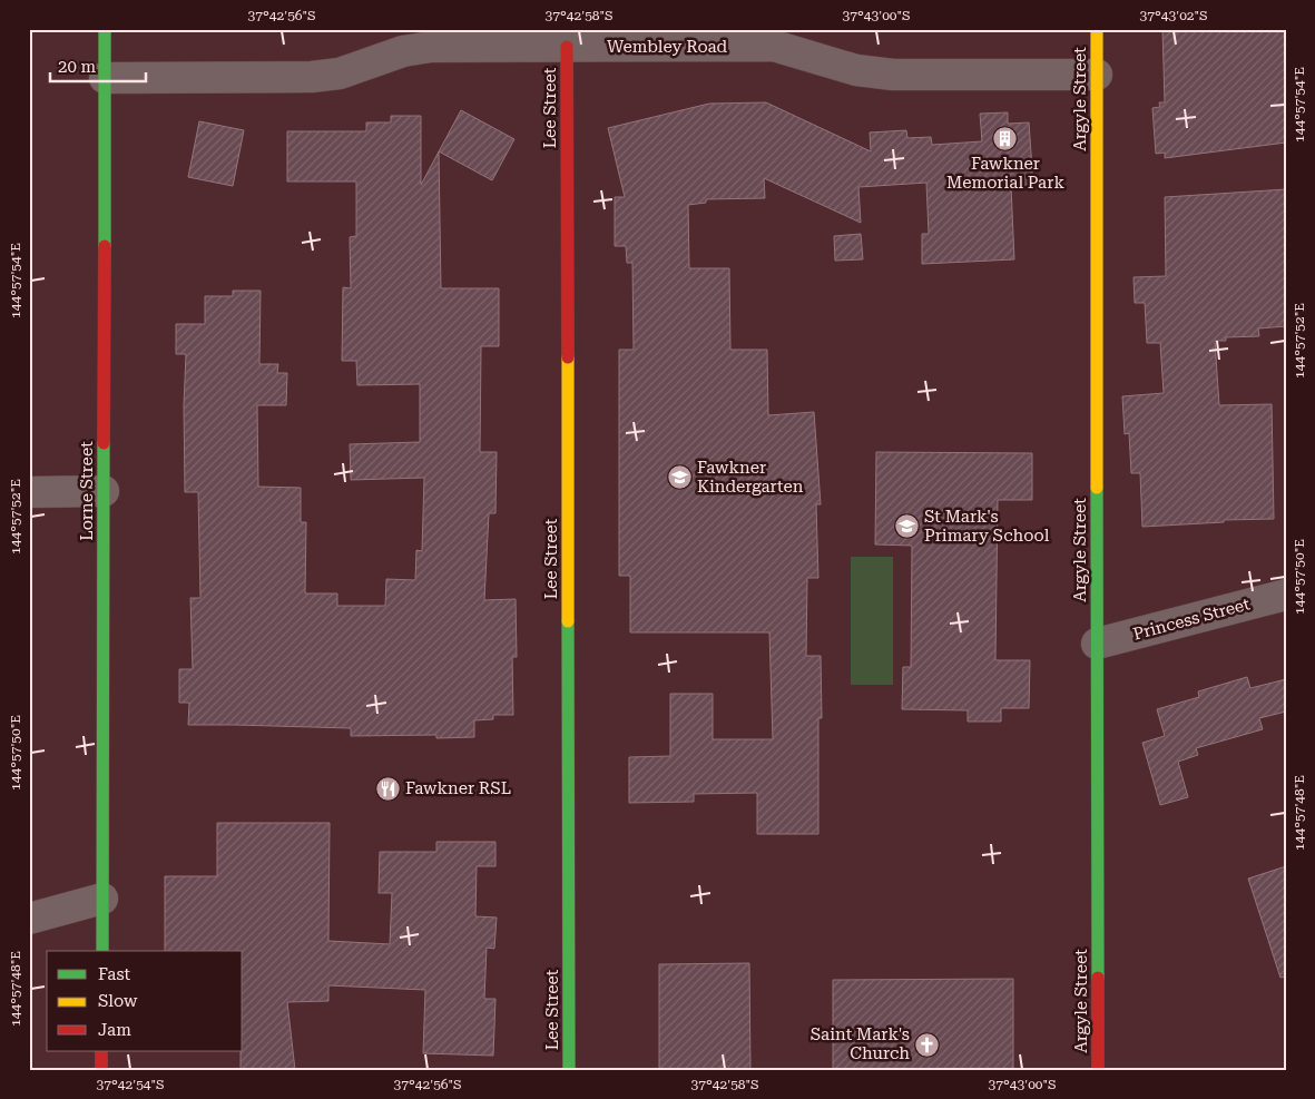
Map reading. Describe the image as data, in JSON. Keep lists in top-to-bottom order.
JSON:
{
  "streets": {
    "street": [
      "Wembley Road",
      "Argyle Street",
      "Lee Street",
      "Lorne Street",
      "Princess Street"
    ]
  },
  "crossings": [
    ["Wembley Road", "Argyle Street"],
    ["Wembley Road", "Lee Street"],
    ["Wembley Road", "Lorne Street"],
    ["Argyle Street", "Princess Street"]
  ],
  "places": {
    "building": ["Fawkner Memorial Park"],
    "school or university": ["Fawkner Kindergarten", "St Mark's Primary School"],
    "restaurant": ["Fawkner RSL"],
    "church": ["Saint Mark's Church"]
  },
  "legend": ["Fast", "Slow", "Jam"],
  "scale_bar": "20 m",
  "coordinates": [
    "37°42'56\"S",
    "37°42'58\"S",
    "37°43'00\"S",
    "37°43'02\"S",
    "144°57'54\"E",
    "144°57'52\"E",
    "144°57'50\"E",
    "144°57'48\"E",
    "37°42'54\"S"
  ]
}
